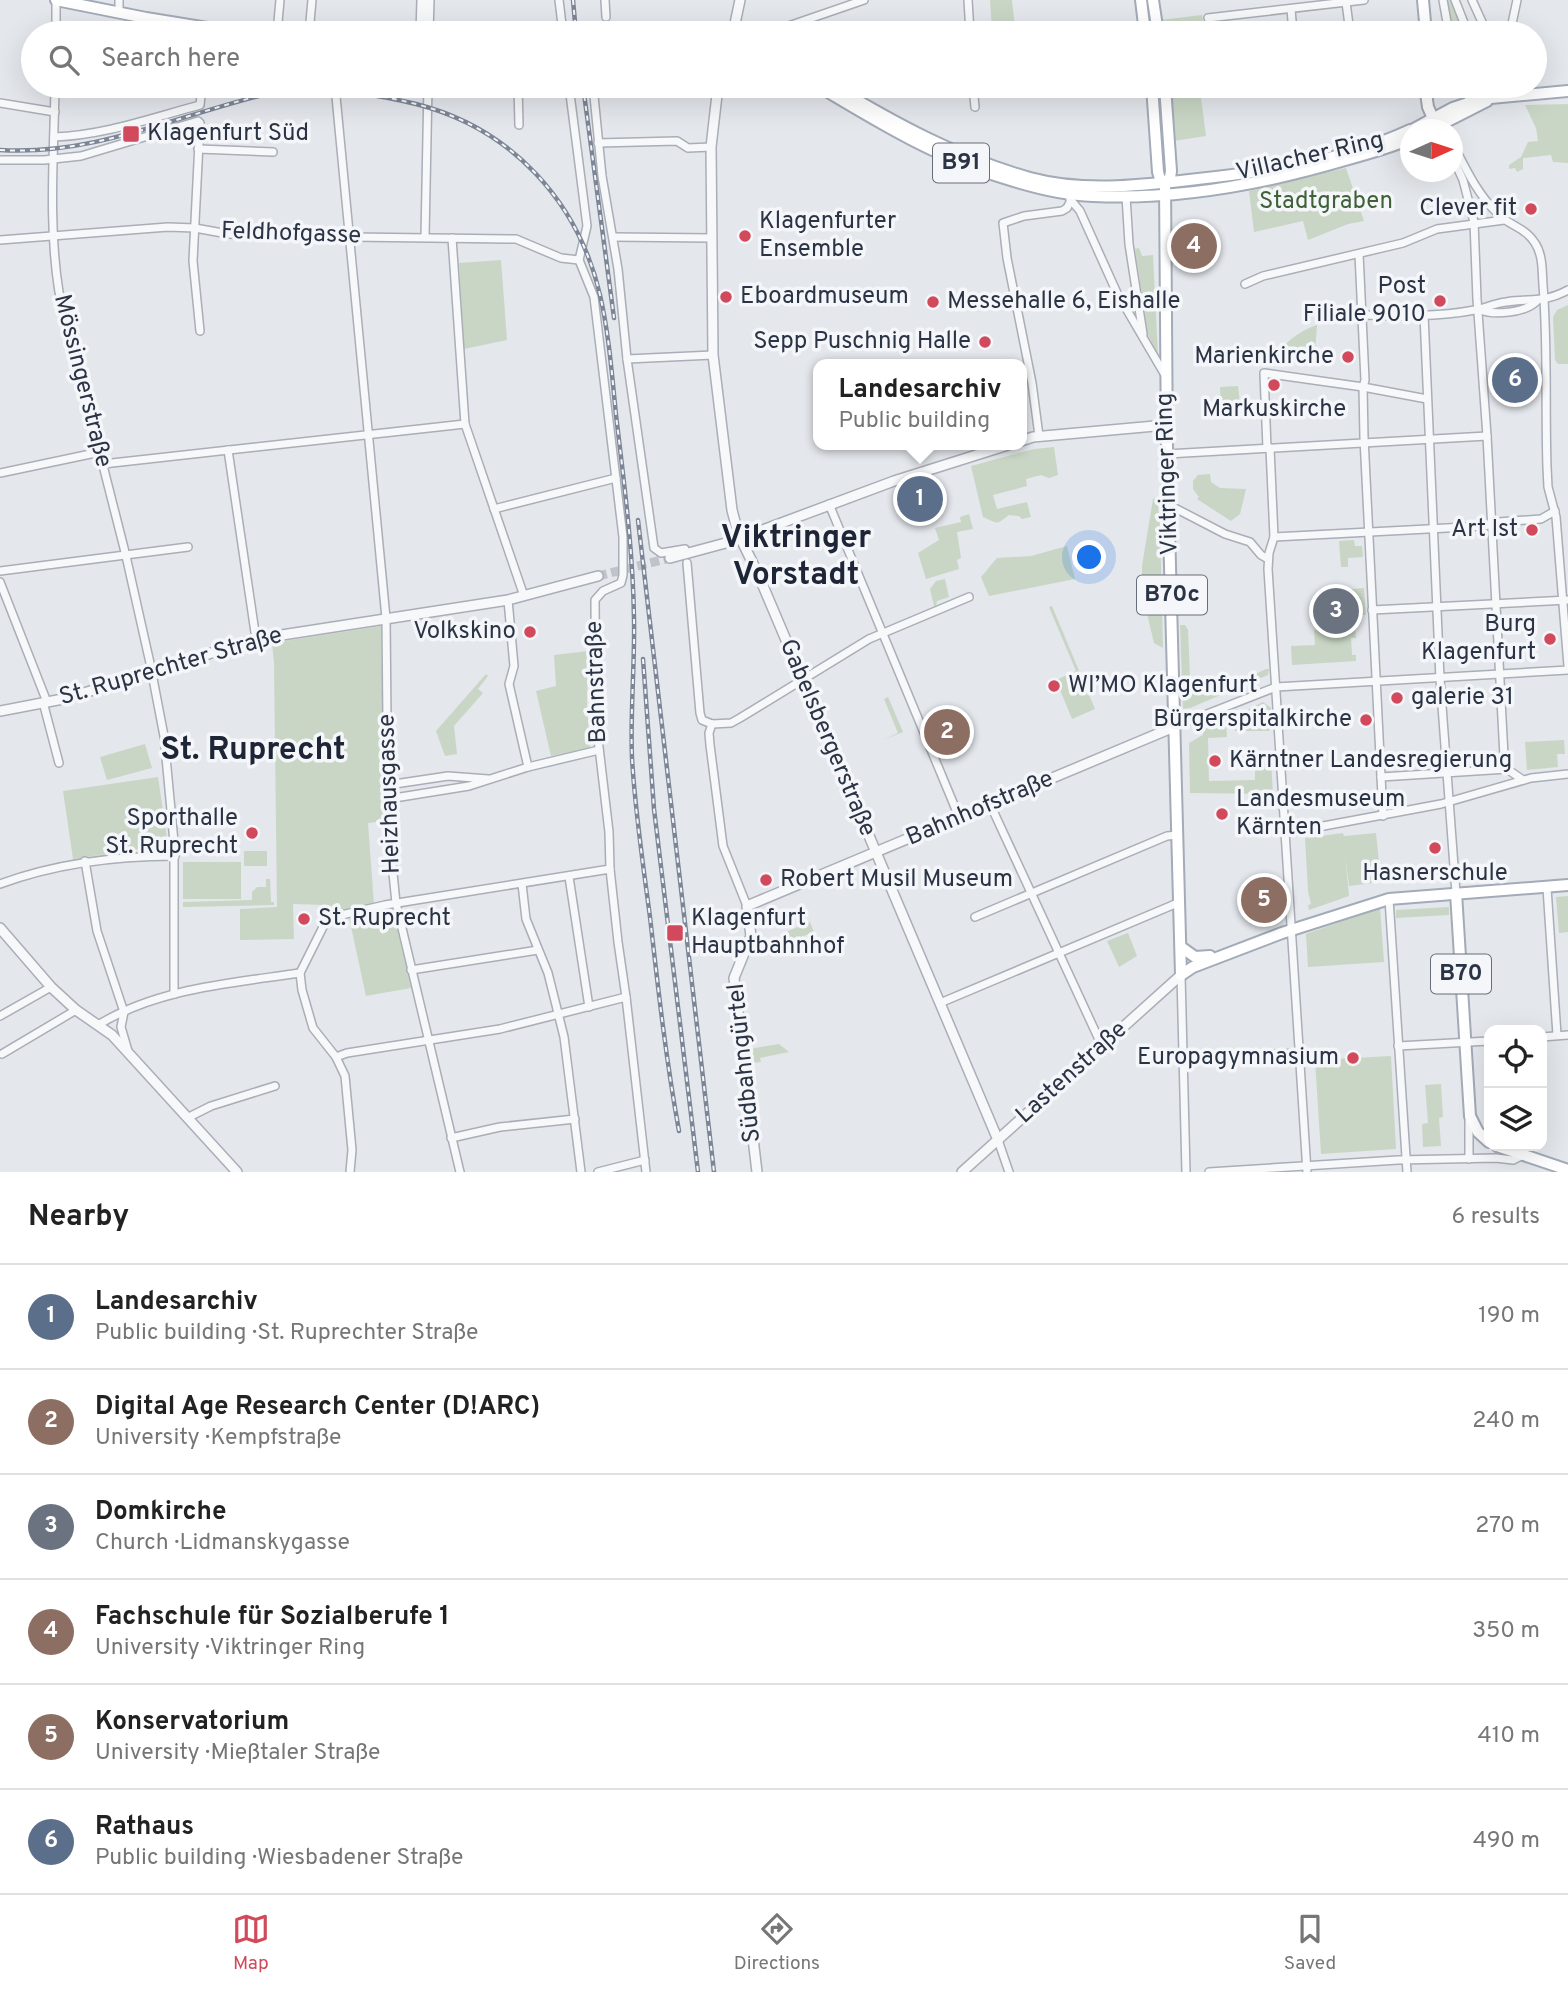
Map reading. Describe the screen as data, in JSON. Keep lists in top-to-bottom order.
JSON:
{
  "streets": {
    "main road": [
      "Villacher Ring",
      "B91",
      "Viktringer Ring",
      "B70c",
      "B70"
    ],
    "street": [
      "Feldhofgasse",
      "Mössingerstraße",
      "St. Ruprechter Straße",
      "Bahnstraße",
      "Gabelsbergerstraße",
      "Heizhausgasse",
      "Bahnhofstraße",
      "Südbahngürtel",
      "Lastenstraße"
    ]
  },
  "crossings": [
    ["Villacher Ring", "B91"],
    ["Villacher Ring", "Viktringer Ring"],
    ["B91", "Viktringer Ring"],
    ["Feldhofgasse", "Mössingerstraße"],
    ["Feldhofgasse", "Bahnstraße"],
    ["Feldhofgasse", "Heizhausgasse"],
    ["Mössingerstraße", "St. Ruprechter Straße"],
    ["Viktringer Ring", "Bahnhofstraße"],
    ["Viktringer Ring", "Lastenstraße"],
    ["St. Ruprechter Straße", "Heizhausgasse"],
    ["Gabelsbergerstraße", "Bahnhofstraße"],
    ["Gabelsbergerstraße", "Lastenstraße"],
    ["Bahnhofstraße", "Südbahngürtel"]
  ],
  "districts": ["Viktringer Vorstadt", "St. Ruprecht"],
  "parks": ["Stadtgraben"],
  "places": {
    "transit": ["Klagenfurt Süd", "Klagenfurt Hauptbahnhof"],
    "other": [
      "Clever fit",
      "Klagenfurter Ensemble",
      "Eboardmuseum",
      "Post Filiale 9010",
      "Messehalle 6, Eishalle",
      "Sepp Puschnig Halle",
      "Marienkirche",
      "Markuskirche",
      "Art Ist",
      "Volkskino",
      "Burg Klagenfurt",
      "WI’MO Klagenfurt",
      "galerie 31",
      "Bürgerspitalkirche",
      "Kärntner Landesregierung",
      "Landesmuseum Kärnten",
      "Sporthalle St. Ruprecht",
      "Hasnerschule",
      "Robert Musil Museum",
      "St. Ruprecht",
      "Europagymnasium"
    ]
  },
  "north": "right",
  "page": {
    "search": "Search here",
    "pins": [
      "4",
      "6",
      "1",
      "3",
      "2",
      "5"
    ],
    "popup": ["Landesarchiv", "Public building"],
    "heading": ["Nearby", "6 results"],
    "list": [
      {
        "mark": "1",
        "name": "Landesarchiv",
        "note": "Public building · St. Ruprechter Straße",
        "value": "190 m"
      },
      {
        "mark": "2",
        "name": "Digital Age Research Center (D!ARC)",
        "note": "University · Kempfstraße",
        "value": "240 m"
      },
      {
        "mark": "3",
        "name": "Domkirche",
        "note": "Church · Lidmanskygasse",
        "value": "270 m"
      },
      {
        "mark": "4",
        "name": "Fachschule für Sozialberufe 1",
        "note": "University · Viktringer Ring",
        "value": "350 m"
      },
      {
        "mark": "5",
        "name": "Konservatorium",
        "note": "University · Mießtaler Straße",
        "value": "410 m"
      },
      {
        "mark": "6",
        "name": "Rathaus",
        "note": "Public building · Wiesbadener Straße",
        "value": "490 m"
      }
    ],
    "nav": ["Map", "Directions", "Saved"]
  }
}
